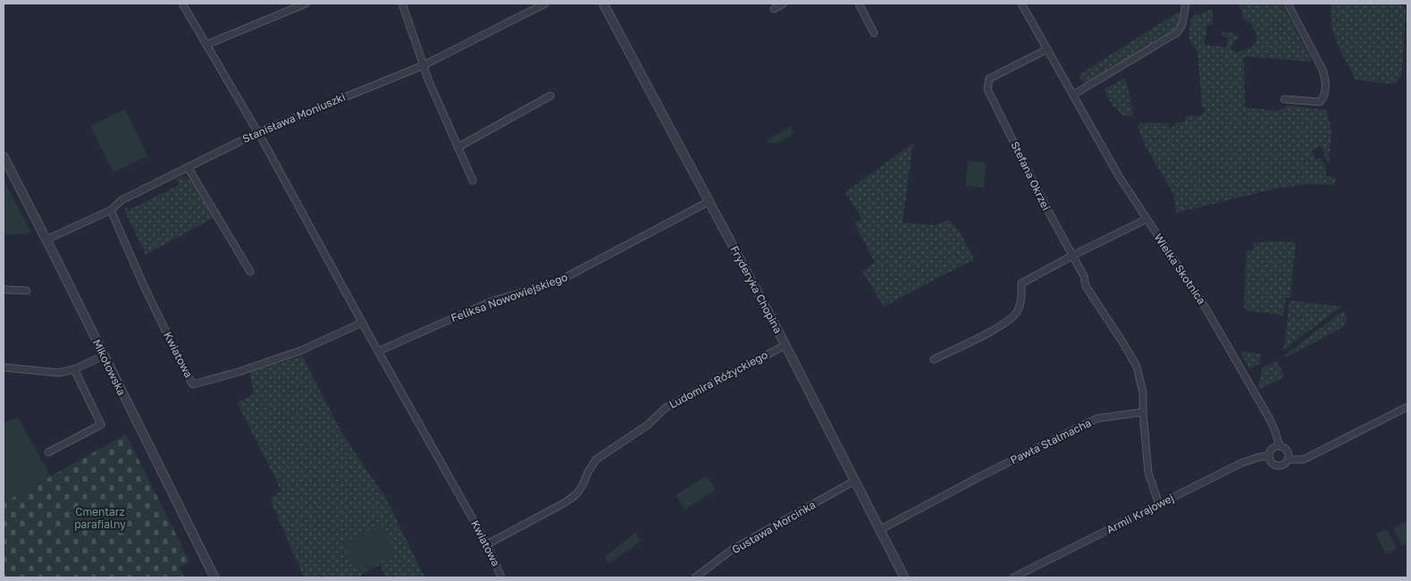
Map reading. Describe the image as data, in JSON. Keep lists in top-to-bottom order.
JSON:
{
  "streets": {
    "street": [
      "Stanisława Moniuszki",
      "Stefana Okrzei",
      "Wielka Skotnica",
      "Fryderyka Chopina",
      "Feliksa Nowowiejskiego",
      "Kwiatowa",
      "Mikołowska",
      "Ludomira Różyckiego",
      "Pawła Stalmacha",
      "Armii Krajowej",
      "Gustawa Morcinka"
    ]
  },
  "crossings": [
    ["Stanisława Moniuszki", "Kwiatowa"],
    ["Stanisława Moniuszki", "Mikołowska"],
    ["Stefana Okrzei", "Wielka Skotnica"],
    ["Wielka Skotnica", "Armii Krajowej"],
    ["Fryderyka Chopina", "Feliksa Nowowiejskiego"],
    ["Fryderyka Chopina", "Ludomira Różyckiego"],
    ["Fryderyka Chopina", "Pawła Stalmacha"],
    ["Fryderyka Chopina", "Gustawa Morcinka"],
    ["Feliksa Nowowiejskiego", "Kwiatowa"],
    ["Kwiatowa", "Ludomira Różyckiego"]
  ],
  "parks": ["Cmentarz parafialny"]
}
